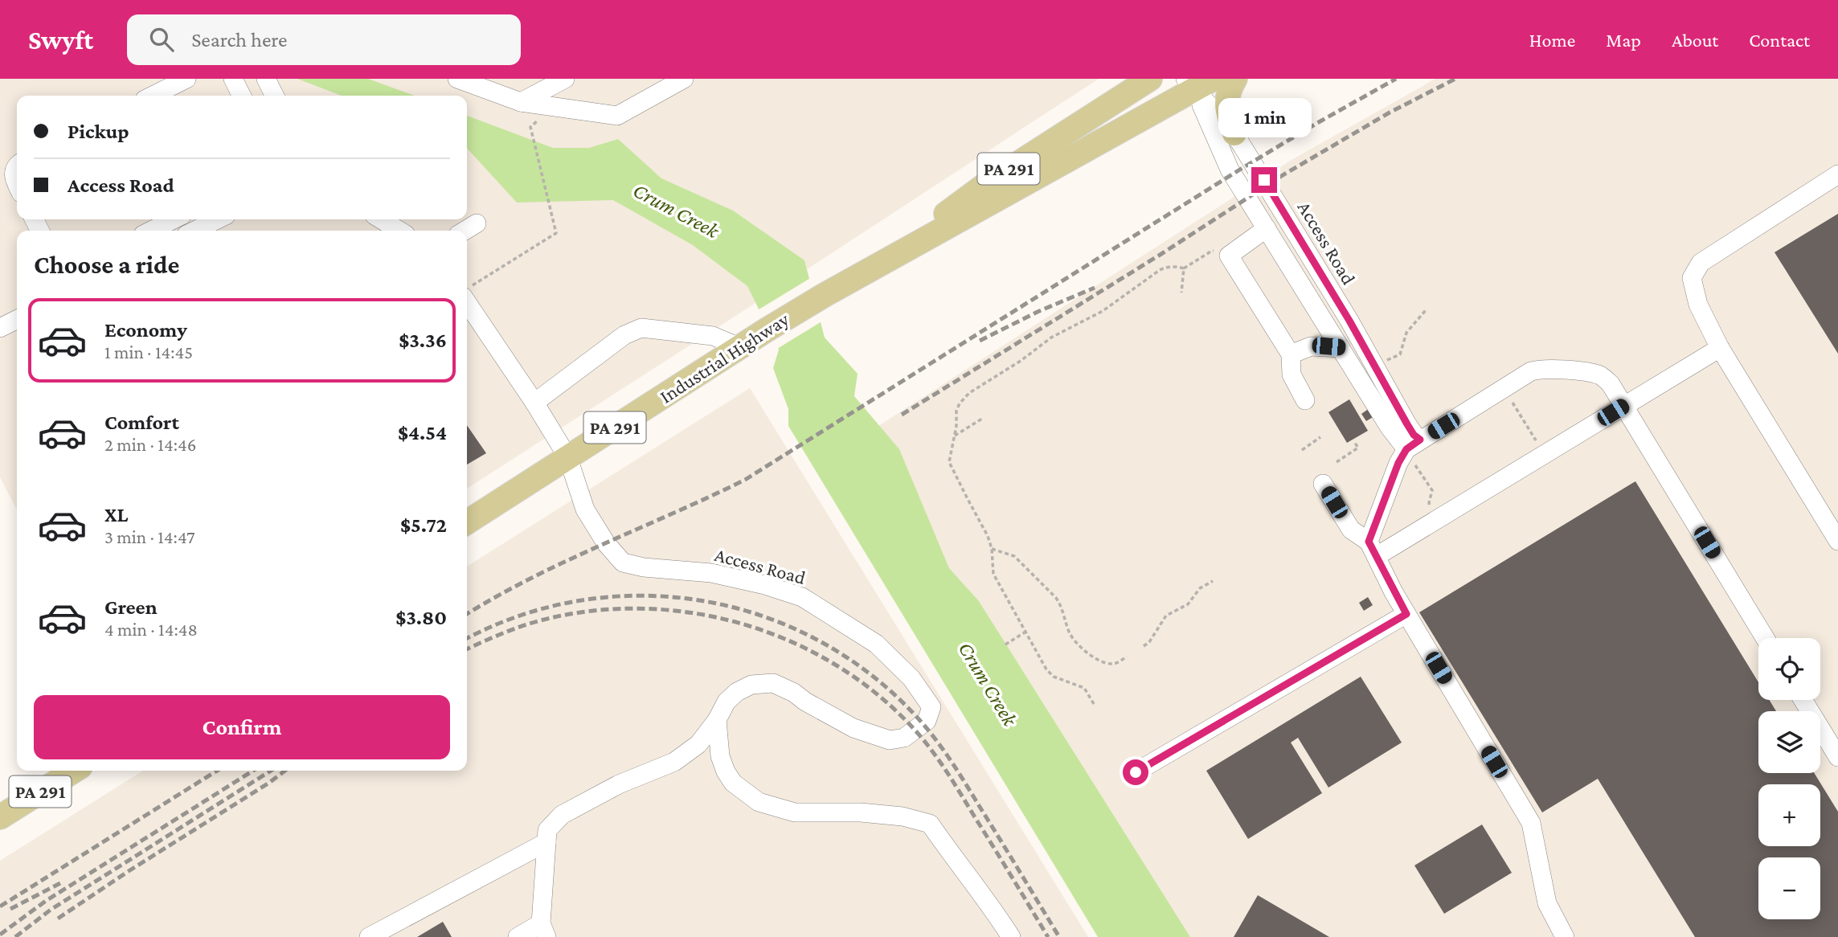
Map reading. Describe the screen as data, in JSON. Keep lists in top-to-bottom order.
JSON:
{
  "streets": {
    "main road": ["PA 291", "Industrial Highway"],
    "lane": ["Access Road"]
  },
  "crossings": [
    ["Access Road", "Industrial Highway"]
  ],
  "water": ["Crum Creek"],
  "page": {
    "header": "Swyft",
    "search": "Search here",
    "nav": [
      "Home",
      "Map",
      "About",
      "Contact"
    ],
    "banner": ["Pickup", "Access Road"],
    "bubble": "1 min",
    "heading": "Choose a ride",
    "list": [
      {
        "name": "Economy",
        "note": "1 min · 14:45",
        "value": "$3.36"
      },
      {
        "name": "Comfort",
        "note": "2 min · 14:46",
        "value": "$4.54"
      },
      {
        "name": "XL",
        "note": "3 min · 14:47",
        "value": "$5.72"
      },
      {
        "name": "Green",
        "note": "4 min · 14:48",
        "value": "$3.80"
      }
    ],
    "map_buttons": ["+", "−"],
    "buttons": "Confirm"
  }
}
